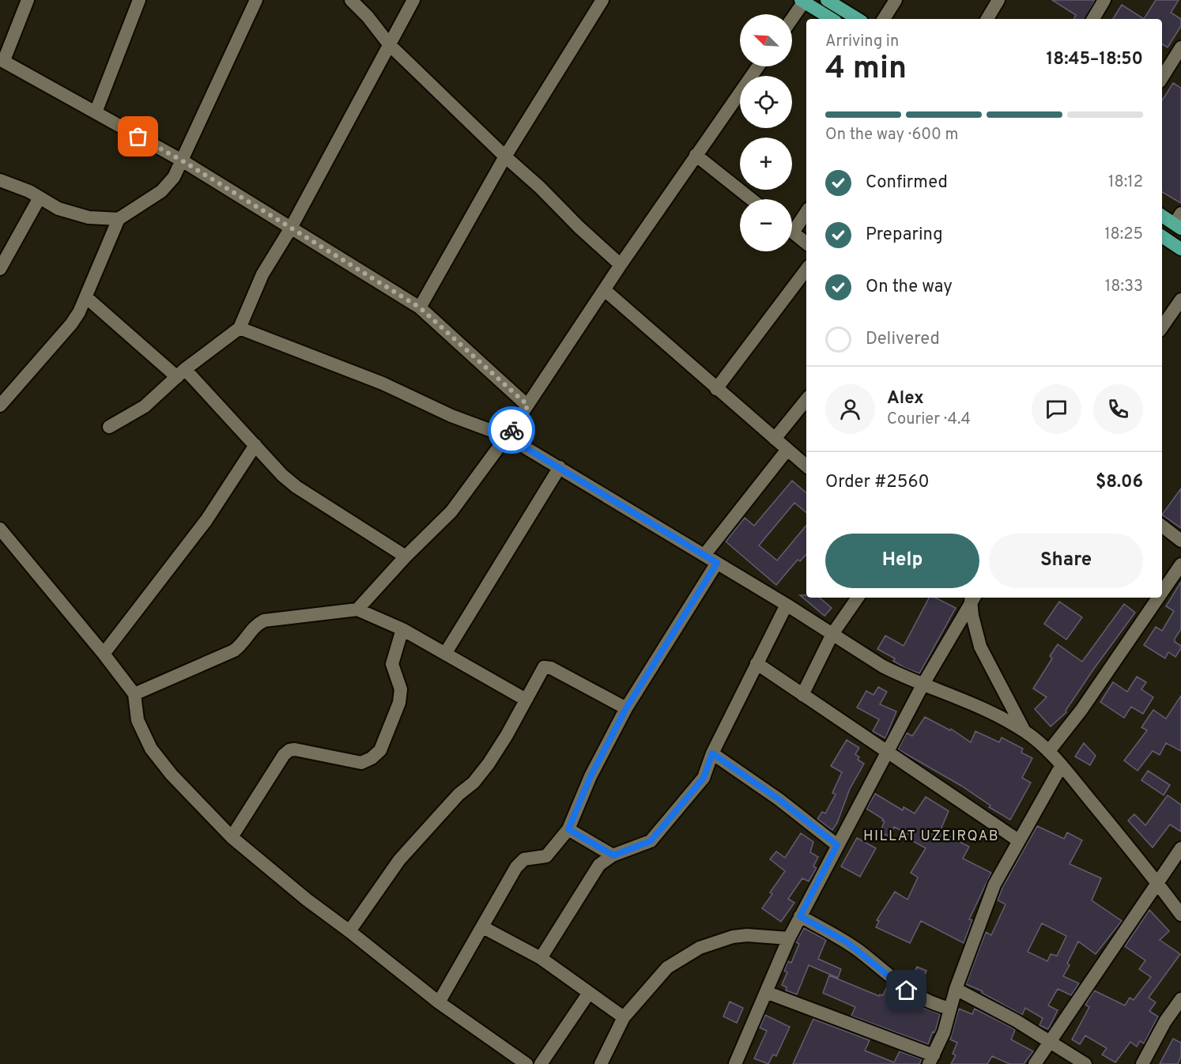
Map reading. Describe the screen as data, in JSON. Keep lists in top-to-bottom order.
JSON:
{
  "districts": ["HILLAT UZEIRQAB"],
  "north": "top left",
  "page": {
    "map_buttons": ["+", "−"],
    "heading": ["4 min", "Arriving in", "18:45–18:50"],
    "panel": [
      "Alex",
      "Courier · 4.4",
      "Order #2560",
      "$8.06"
    ],
    "bar": "On the way · 600 m",
    "list": [
      ["Confirmed", "18:12"],
      ["Preparing", "18:25"],
      ["On the way", "18:33"],
      "Delivered"
    ],
    "buttons": ["Help", "Share"]
  }
}
